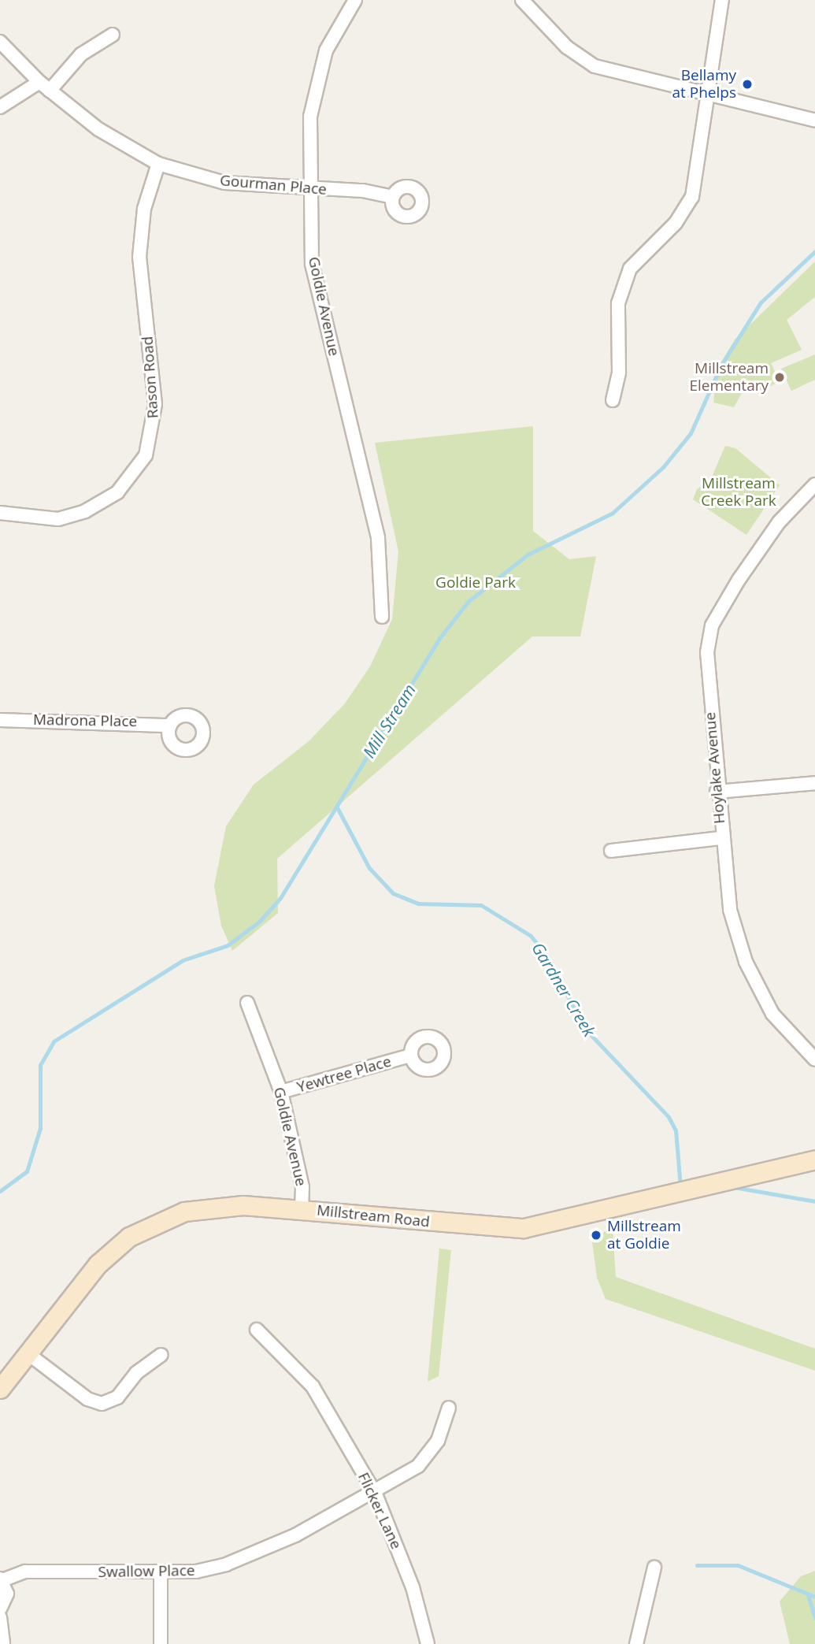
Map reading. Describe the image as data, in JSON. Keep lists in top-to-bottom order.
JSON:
{
  "streets": {
    "main road": ["Millstream Road"],
    "street": [
      "Gourman Place",
      "Goldie Avenue",
      "Rason Road",
      "Madrona Place",
      "Hoylake Avenue",
      "Yewtree Place",
      "Flicker Lane",
      "Swallow Place"
    ]
  },
  "crossings": [
    ["Gourman Place", "Goldie Avenue"],
    ["Gourman Place", "Rason Road"],
    ["Goldie Avenue", "Yewtree Place"],
    ["Goldie Avenue", "Millstream Road"],
    ["Flicker Lane", "Swallow Place"]
  ],
  "water": ["Mill Stream", "Gardner Creek"],
  "parks": ["Millstream Creek Park", "Goldie Park"],
  "places": ["Bellamy at Phelps", "Millstream Elementary", "Millstream at Goldie"]
}
